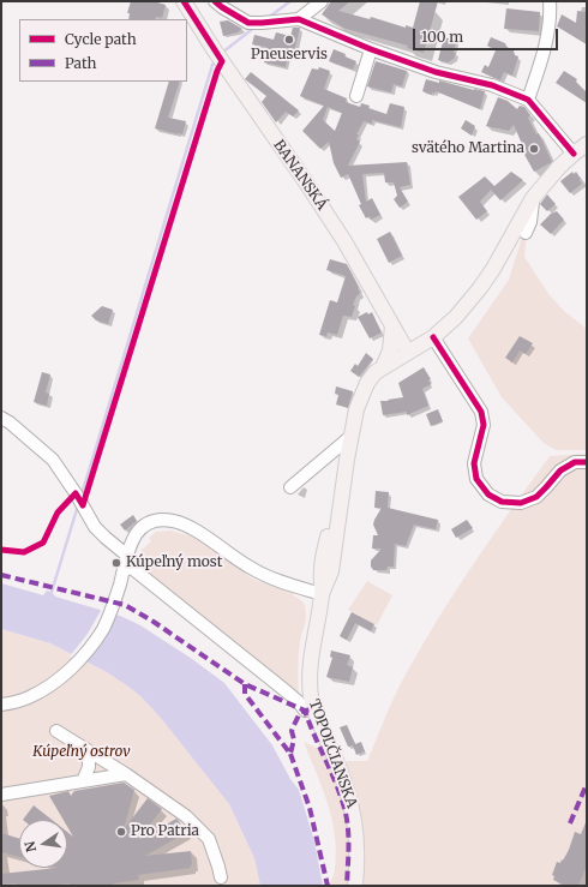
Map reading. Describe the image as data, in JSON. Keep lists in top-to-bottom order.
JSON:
{
  "streets": {
    "main road": ["BANANSKÁ", "TOPOĽČIANSKA"]
  },
  "crossings": [
    ["BANANSKÁ", "TOPOĽČIANSKA"]
  ],
  "parks": ["Kúpeľný ostrov"],
  "places": [
    "Pneuservis",
    "svätého Martina",
    "Kúpeľný most",
    "Pro Patria"
  ],
  "legend": ["Cycle path", "Path"],
  "scale_bar": "100 m",
  "north": "left"
}
